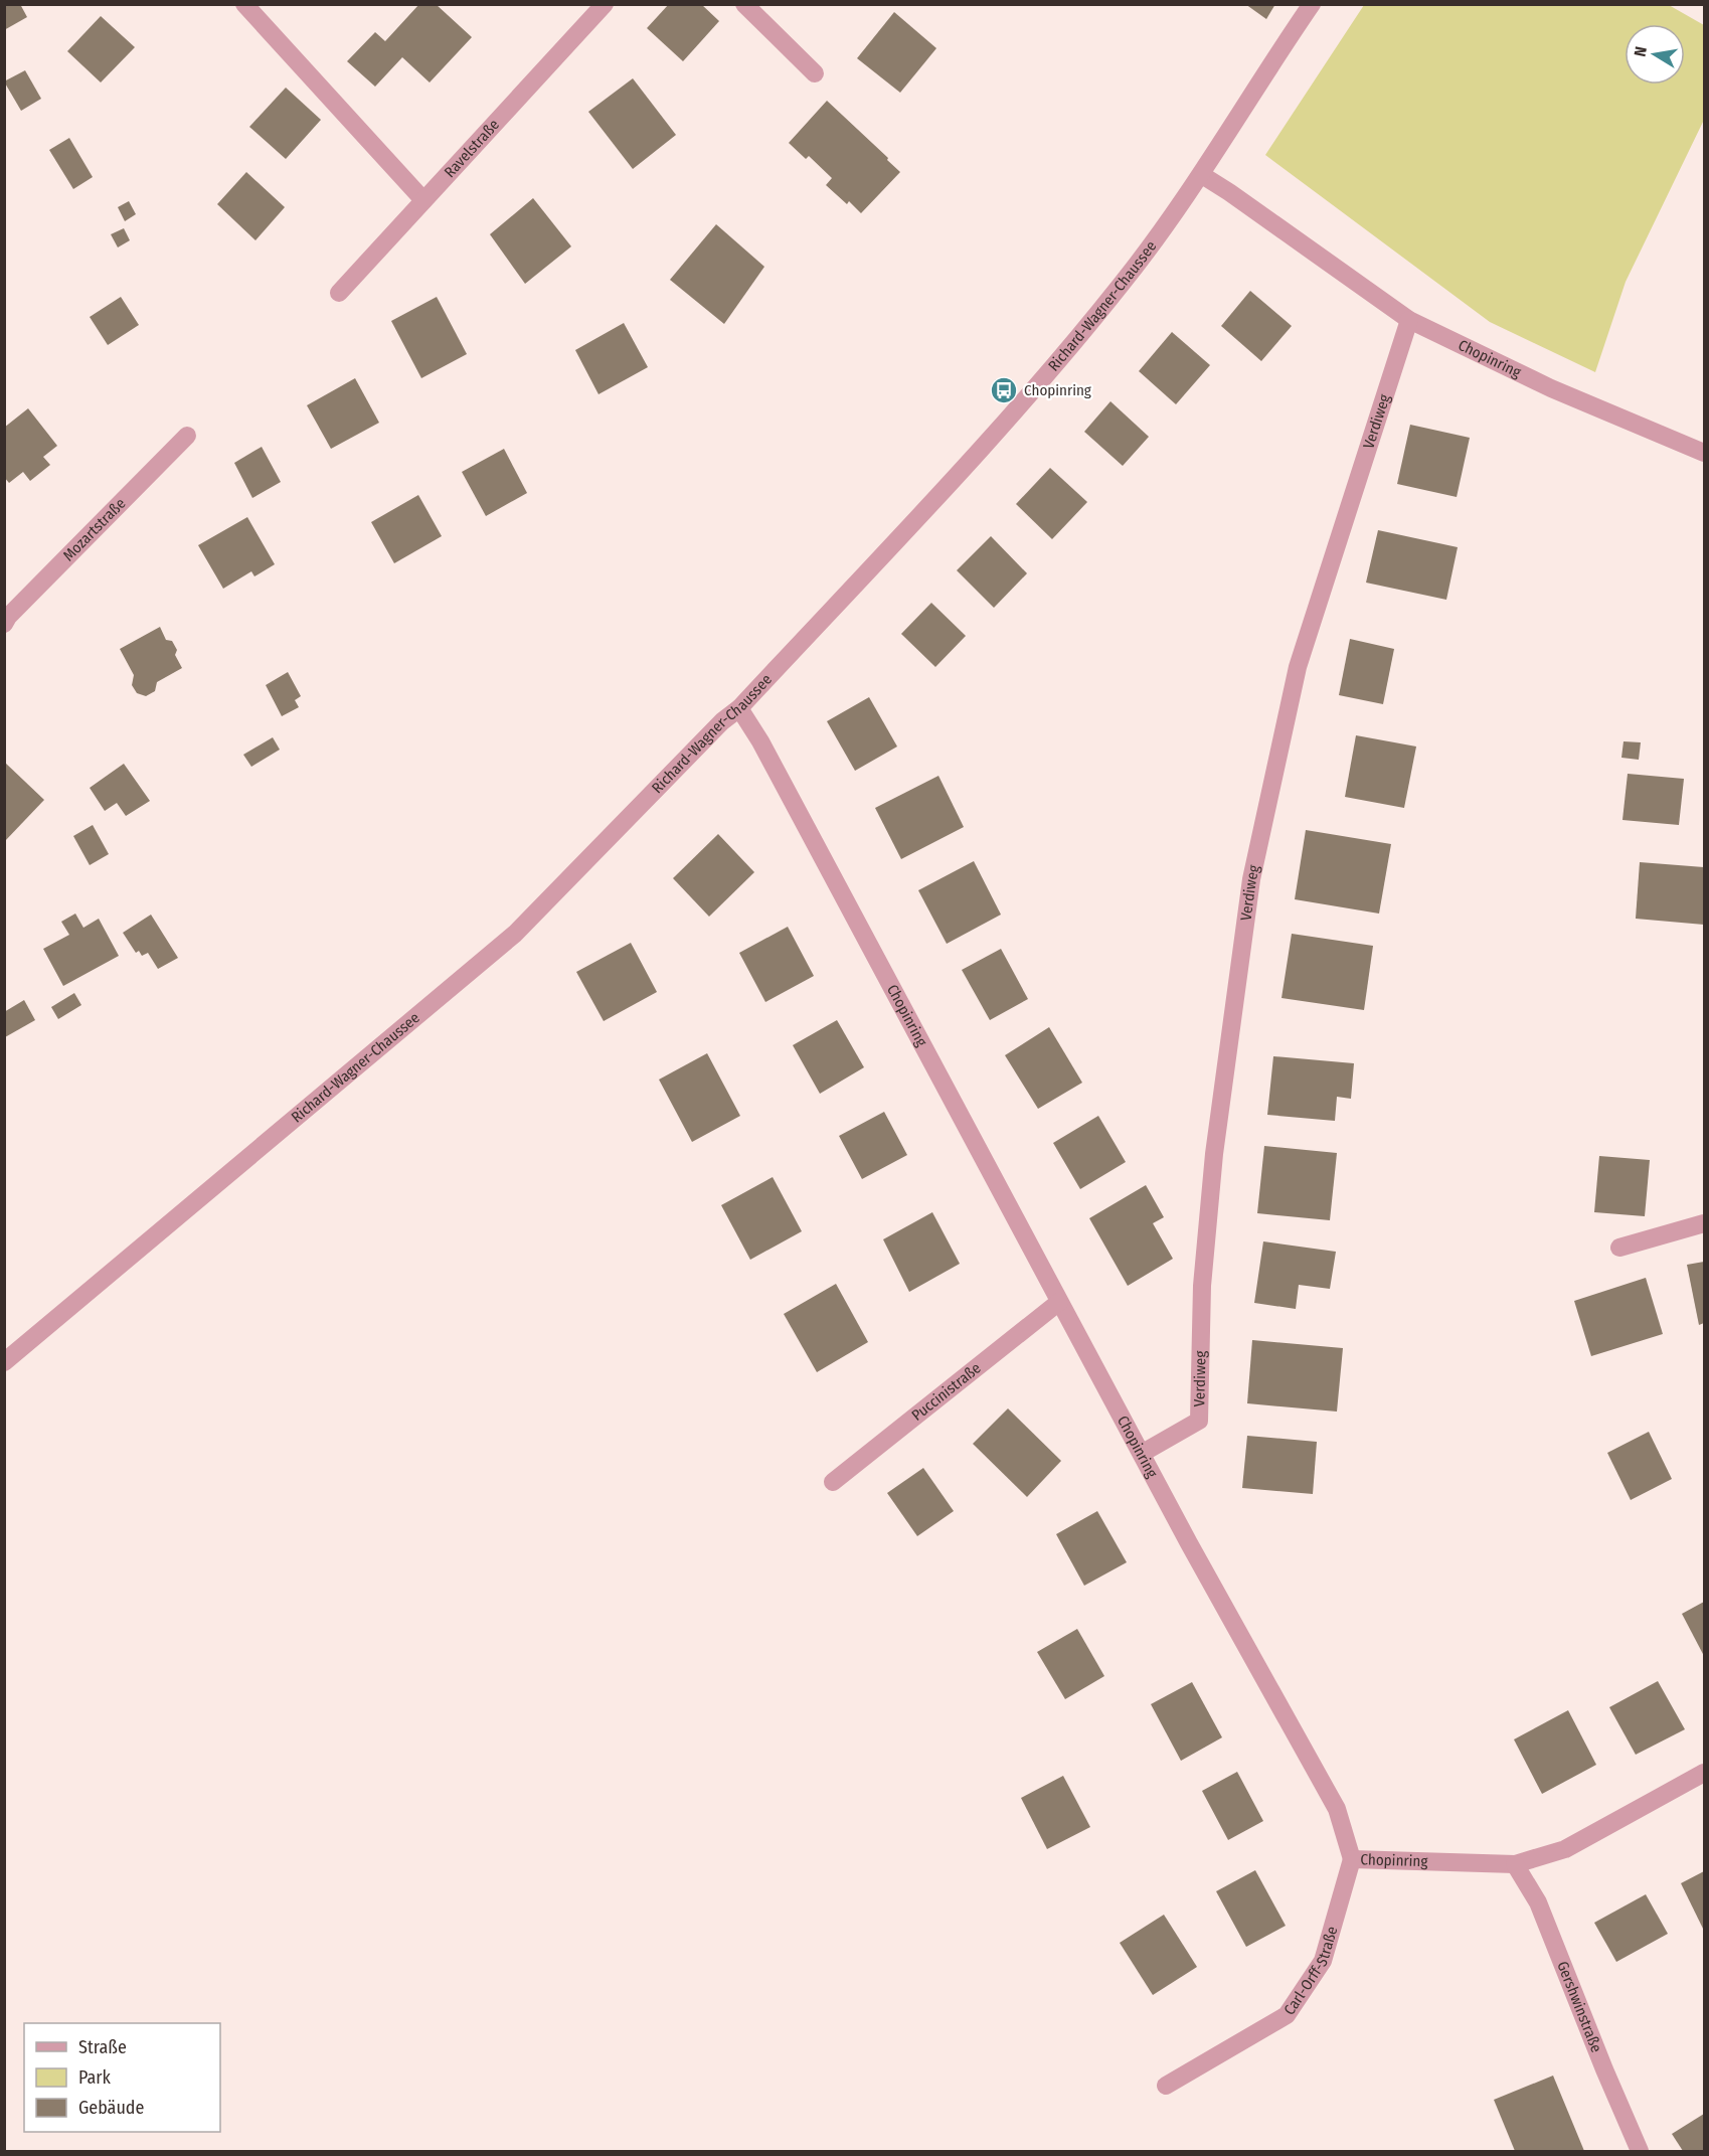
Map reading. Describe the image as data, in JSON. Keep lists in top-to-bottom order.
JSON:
{
  "streets": {
    "street": [
      "Ravelstraße",
      "Richard-Wagner-Chaussee",
      "Chopinring",
      "Verdiweg",
      "Mozartstraße",
      "Puccinistraße",
      "Carl-Orff-Straße",
      "Gershwinstraße"
    ]
  },
  "crossings": [
    ["Richard-Wagner-Chaussee", "Chopinring"],
    ["Chopinring", "Verdiweg"],
    ["Chopinring", "Puccinistraße"],
    ["Chopinring", "Carl-Orff-Straße"],
    ["Chopinring", "Gershwinstraße"]
  ],
  "places": {
    "bus stop": ["Chopinring"]
  },
  "legend": ["Straße", "Park", "Gebäude"],
  "north": "left"
}
